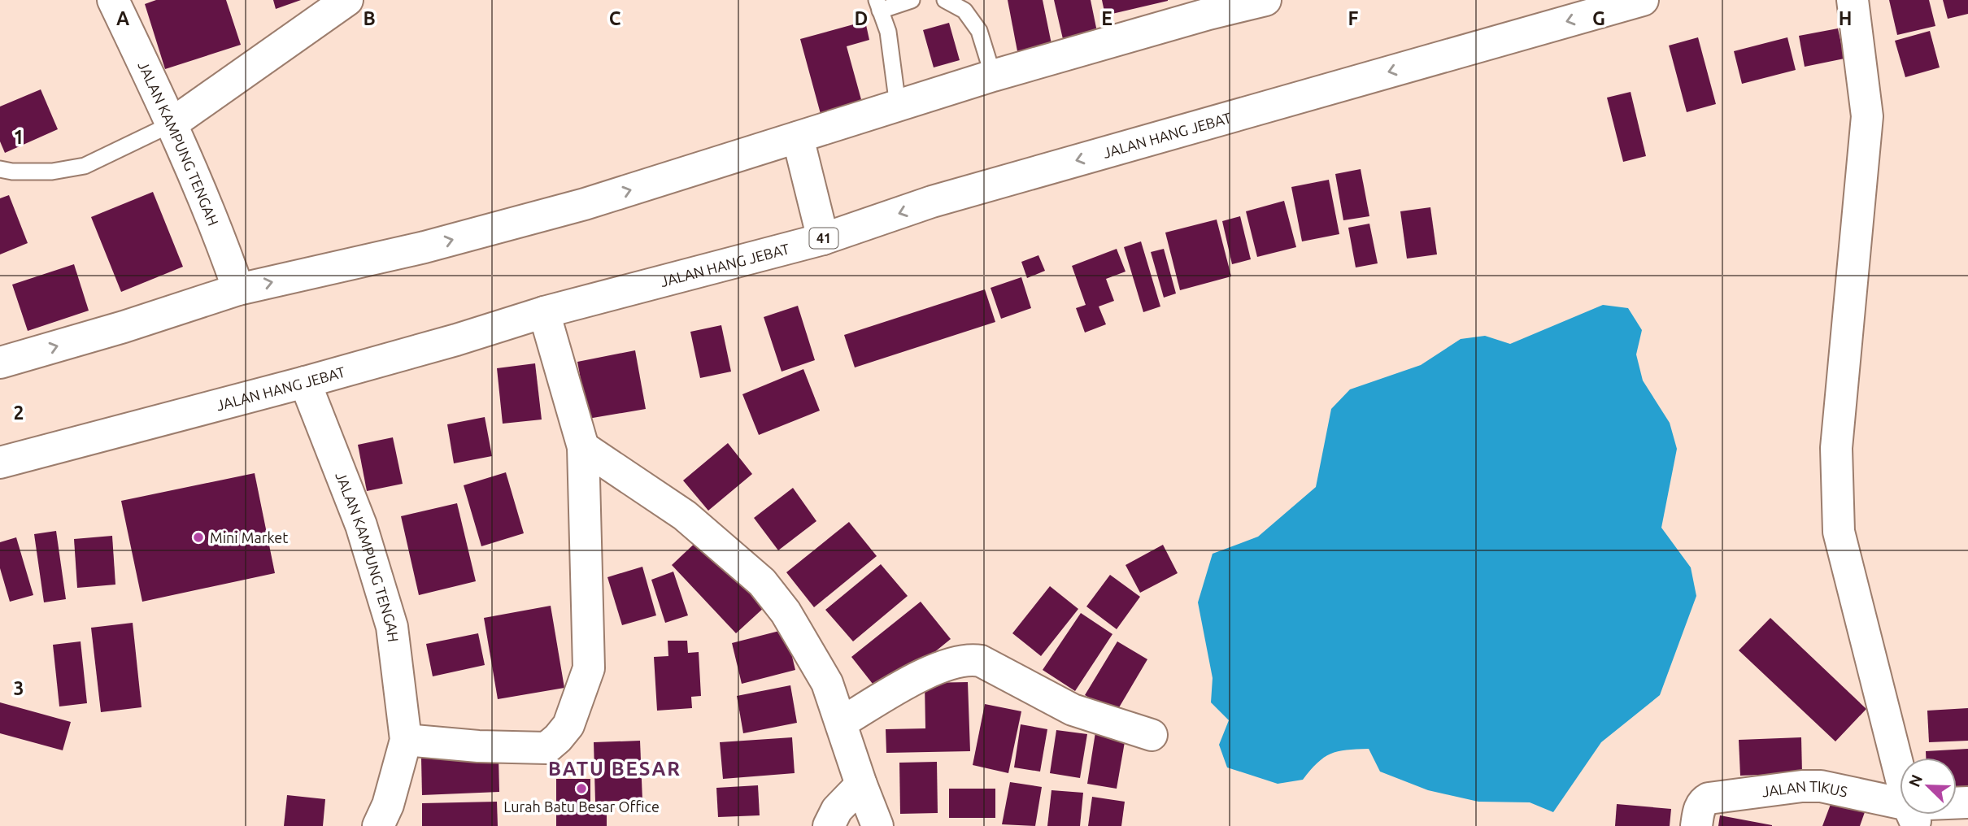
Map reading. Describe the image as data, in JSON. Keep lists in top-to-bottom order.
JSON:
{
  "streets": {
    "main road": [
      "JALAN HANG JEBAT",
      "JALAN KAMPUNG TENGAH",
      "41",
      "JALAN TIKUS"
    ]
  },
  "crossings": [
    ["JALAN HANG JEBAT", "JALAN KAMPUNG TENGAH"]
  ],
  "districts": ["BATU BESAR"],
  "places": ["Mini Market", "Lurah Batu Besar Office"],
  "north": "top left",
  "grid": {
    "columns": [
      "A",
      "B",
      "C",
      "D",
      "E",
      "F",
      "G",
      "H"
    ],
    "rows": ["1", "2", "3"]
  }
}
